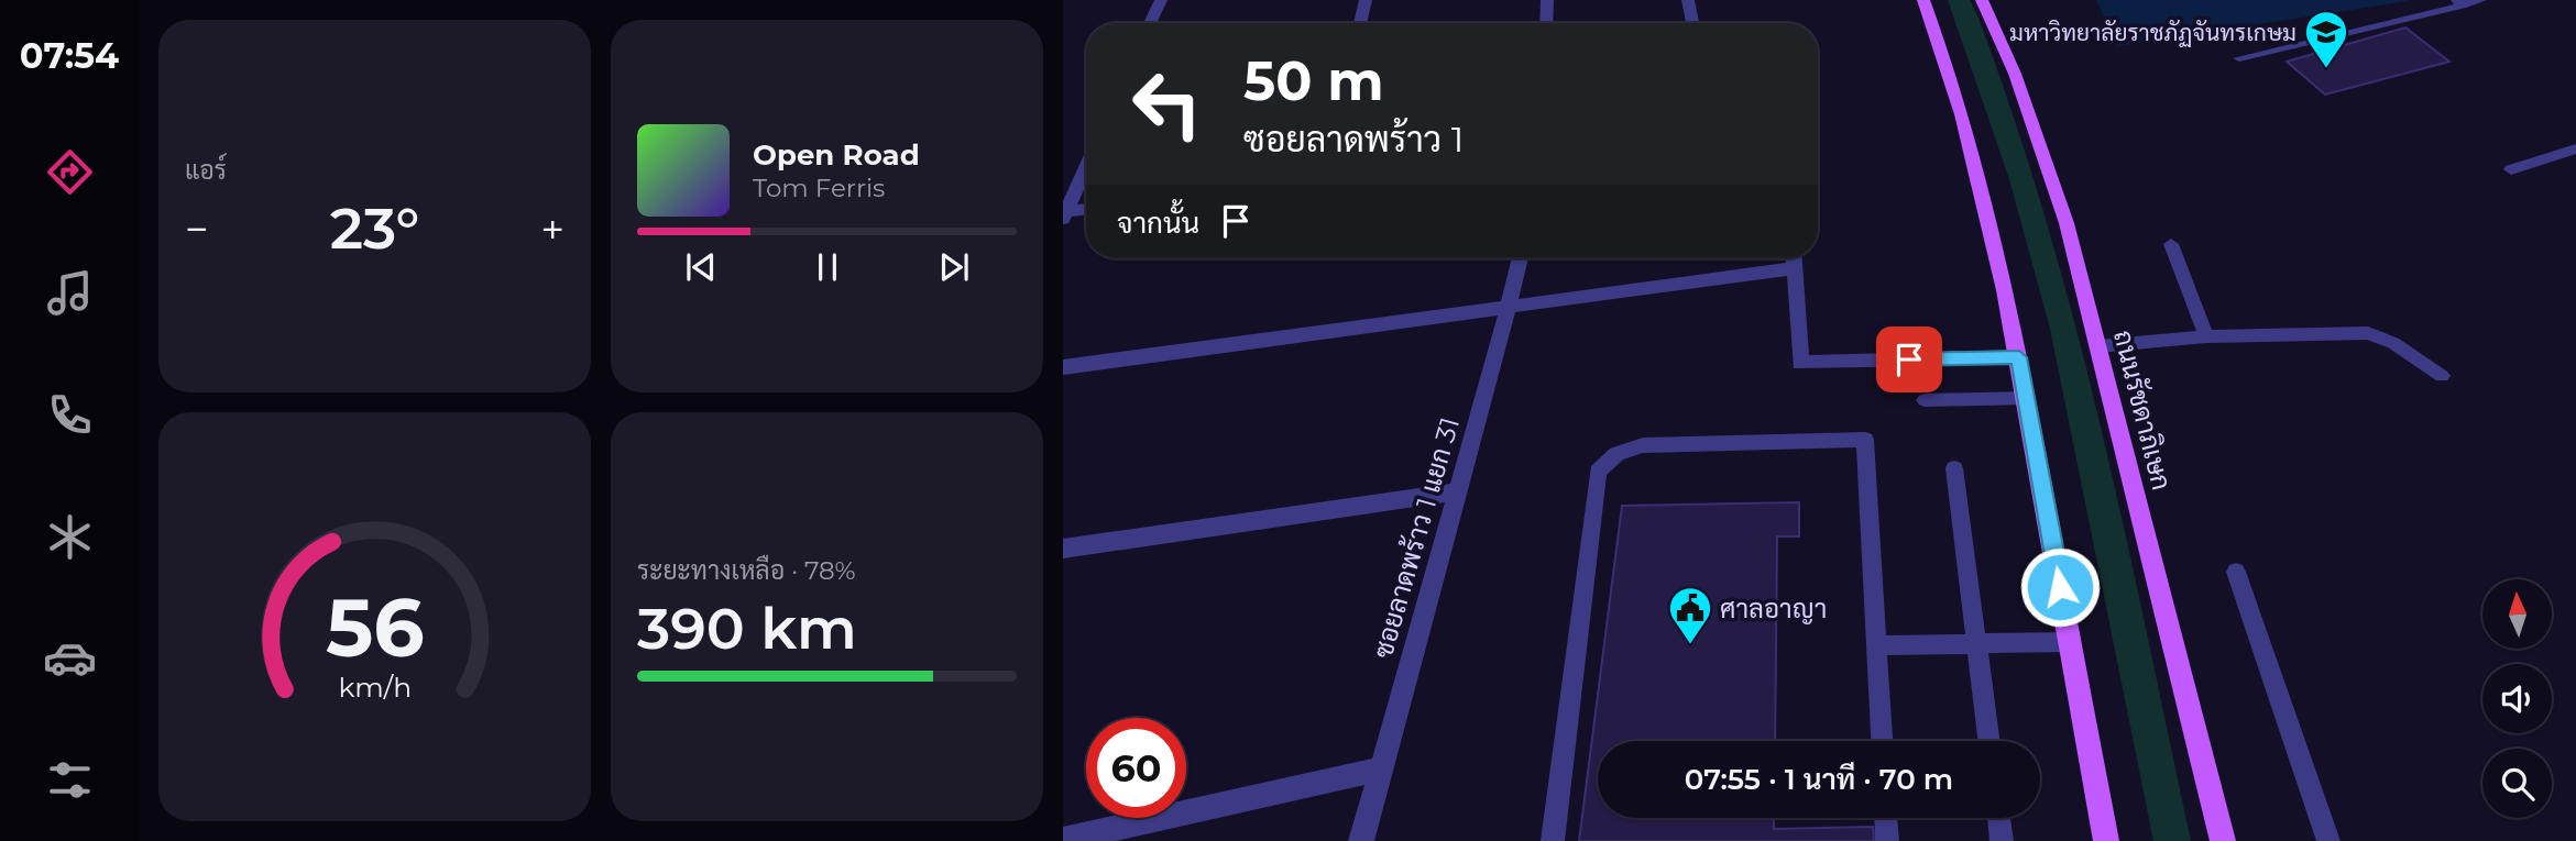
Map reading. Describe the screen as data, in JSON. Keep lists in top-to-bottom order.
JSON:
{
  "streets": {
    "main road": ["ถนนรัชดาภิเษก"],
    "street": ["ซอยลาดพร้าว 1 แยก 31"]
  },
  "places": {
    "school or university": ["มหาวิทยาลัยราชภัฏจันทรเกษม"],
    "public building": ["ศาลอาญา"]
  },
  "north": "top",
  "page": {
    "tabs": "07:54",
    "tile": [
      "แอร์",
      ["ระยะทางเหลือ · 78%", "390 km"]
    ],
    "turn": ["50 m", "ซอยลาดพร้าว 1"],
    "song": ["Open Road", "Tom Ferris"],
    "then": "จากนั้น",
    "heat": ["−", "23°", "+"],
    "limit": "60",
    "trip": "07:55 · 1 นาที · 70 m",
    "gauge": ["56", "km/h"]
  }
}
